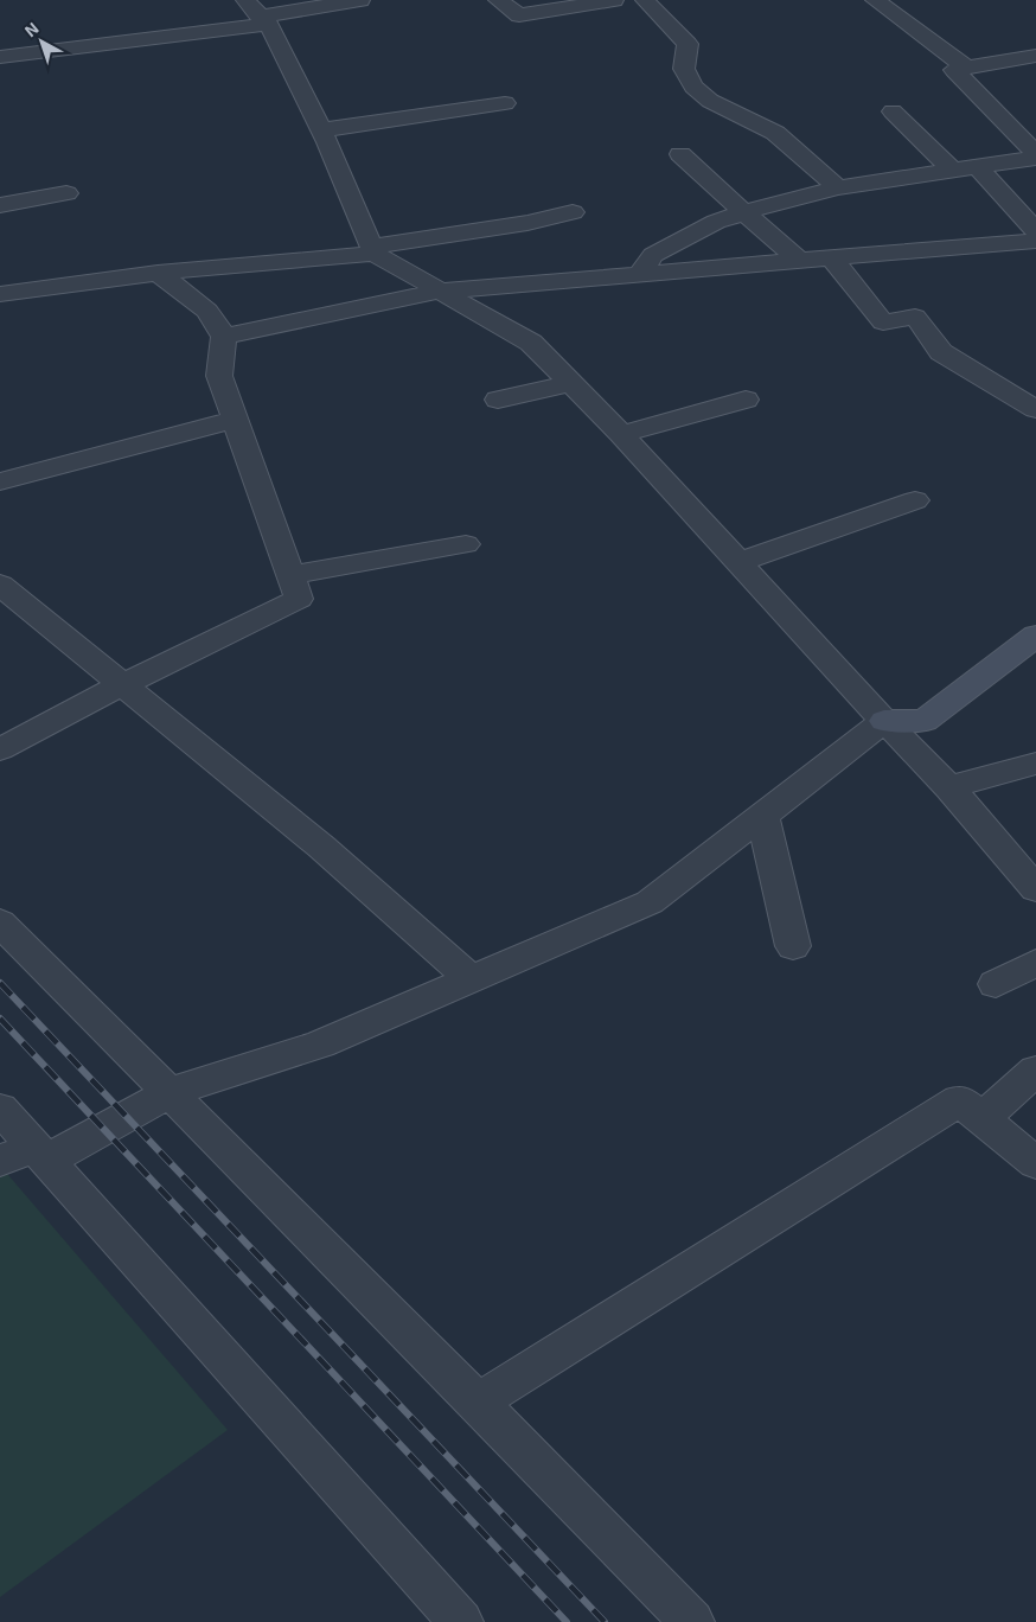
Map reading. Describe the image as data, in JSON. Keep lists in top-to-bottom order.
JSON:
{
  "north": "top left"
}
